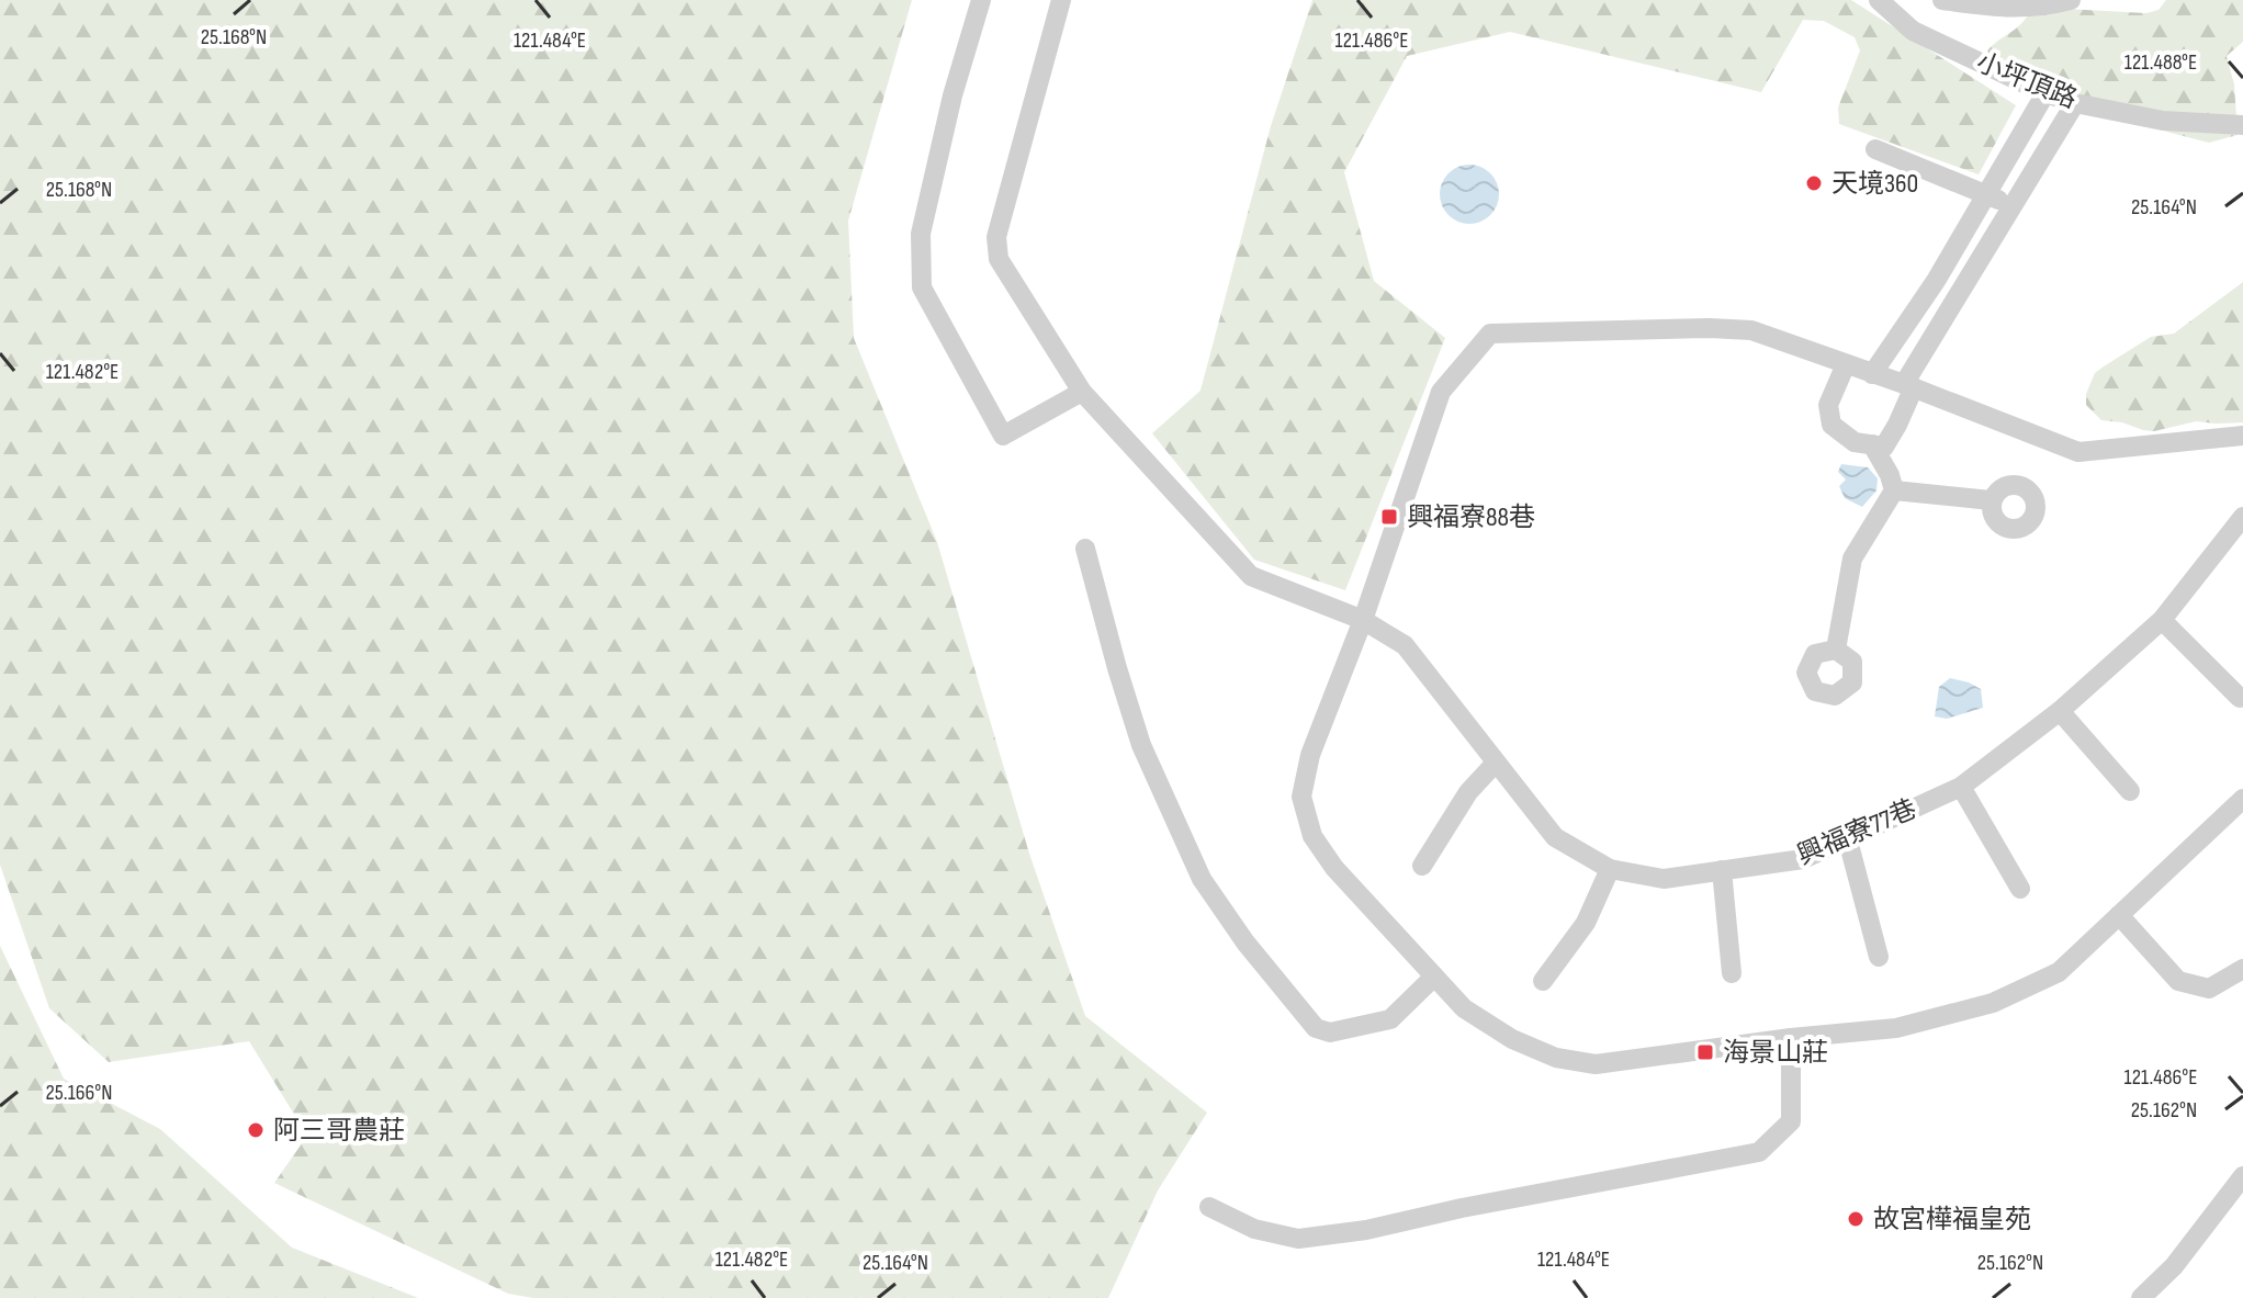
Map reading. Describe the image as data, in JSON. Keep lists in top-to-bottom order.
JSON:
{
  "streets": {
    "street": ["小坪頂路", "興福寮77巷"]
  },
  "places": {
    "other": ["天境360", "阿三哥農莊", "故宮樺福皇苑"],
    "transit": ["興福寮88巷", "海景山莊"]
  },
  "coordinates": [
    "25.168°N",
    "121.486°E",
    "121.484°E",
    "121.488°E",
    "25.164°N",
    "121.482°E",
    "25.166°N",
    "25.162°N"
  ]
}
